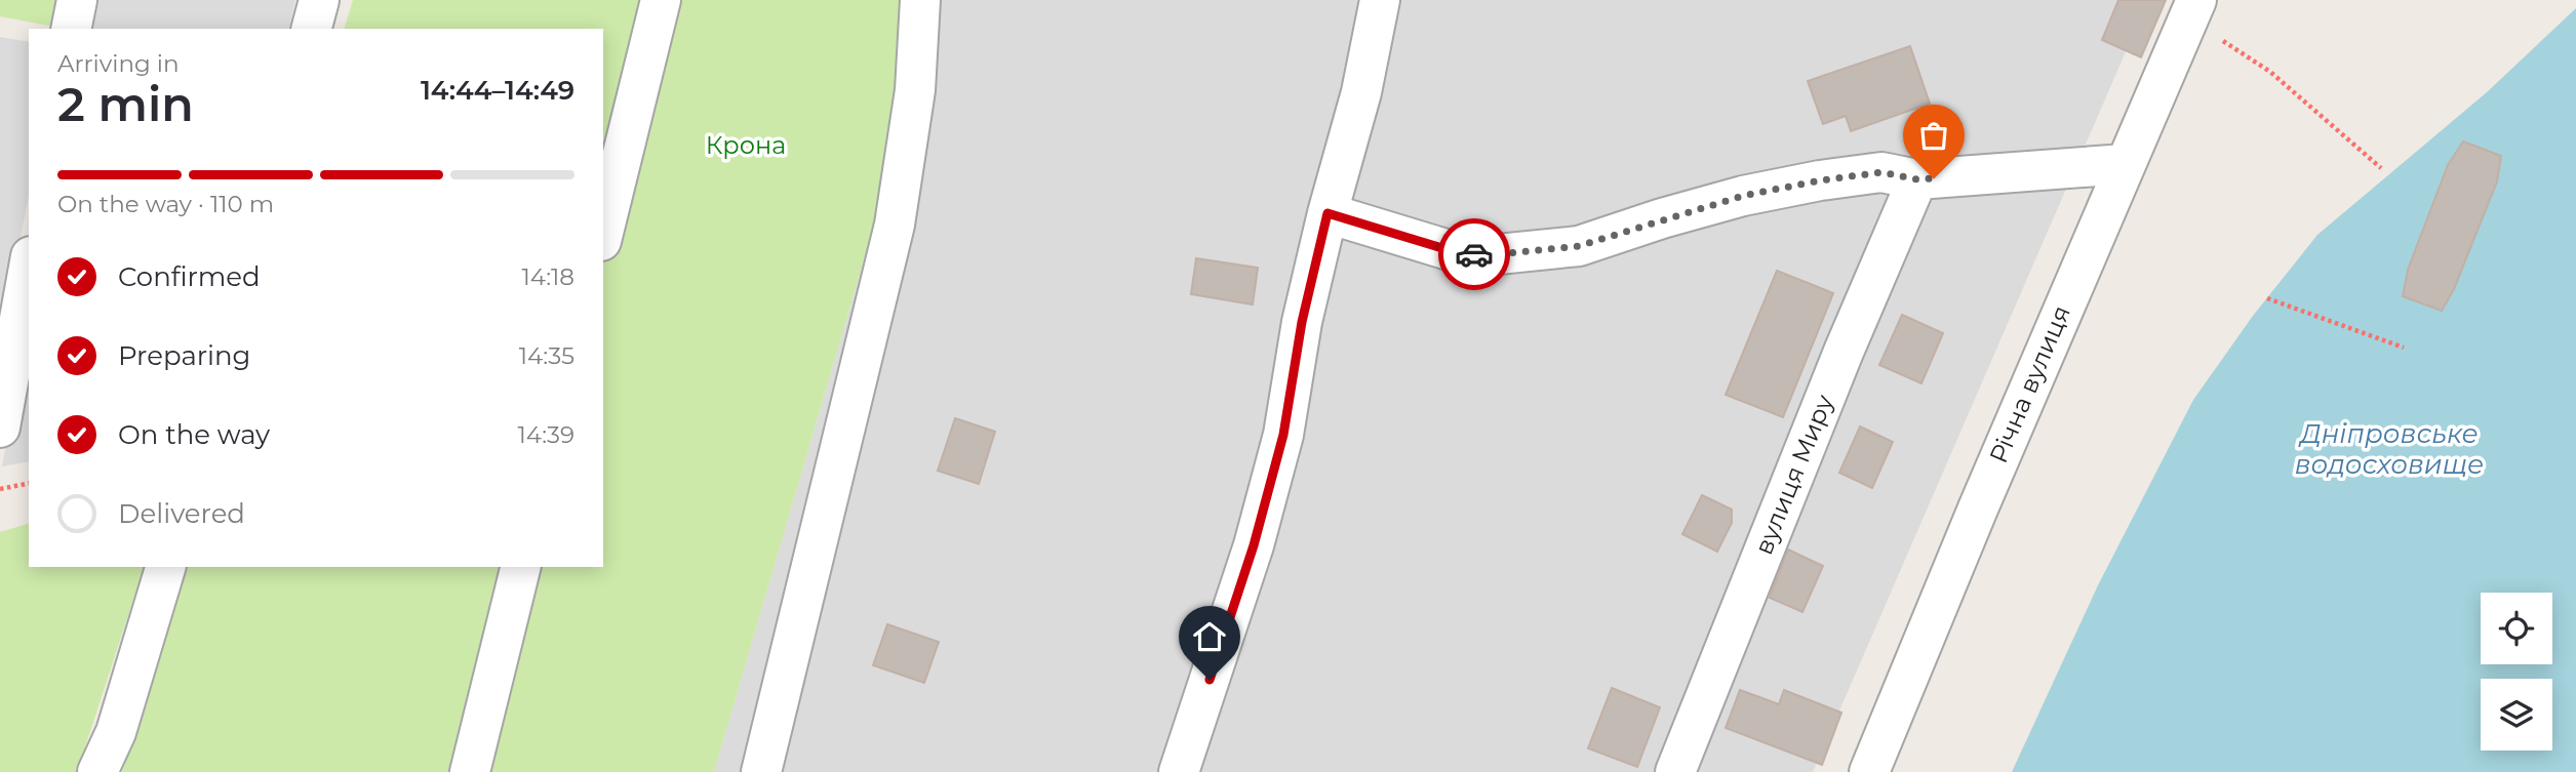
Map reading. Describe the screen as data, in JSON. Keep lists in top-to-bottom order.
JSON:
{
  "streets": {
    "street": ["Річна вулиця", "вулиця Миру"]
  },
  "water": ["Дніпровське водосховище"],
  "parks": ["Крона"],
  "page": {
    "heading": ["2 min", "Arriving in", "14:44–14:49"],
    "bar": "On the way · 110 m",
    "list": [
      ["Confirmed", "14:18"],
      ["Preparing", "14:35"],
      ["On the way", "14:39"],
      "Delivered"
    ]
  }
}
